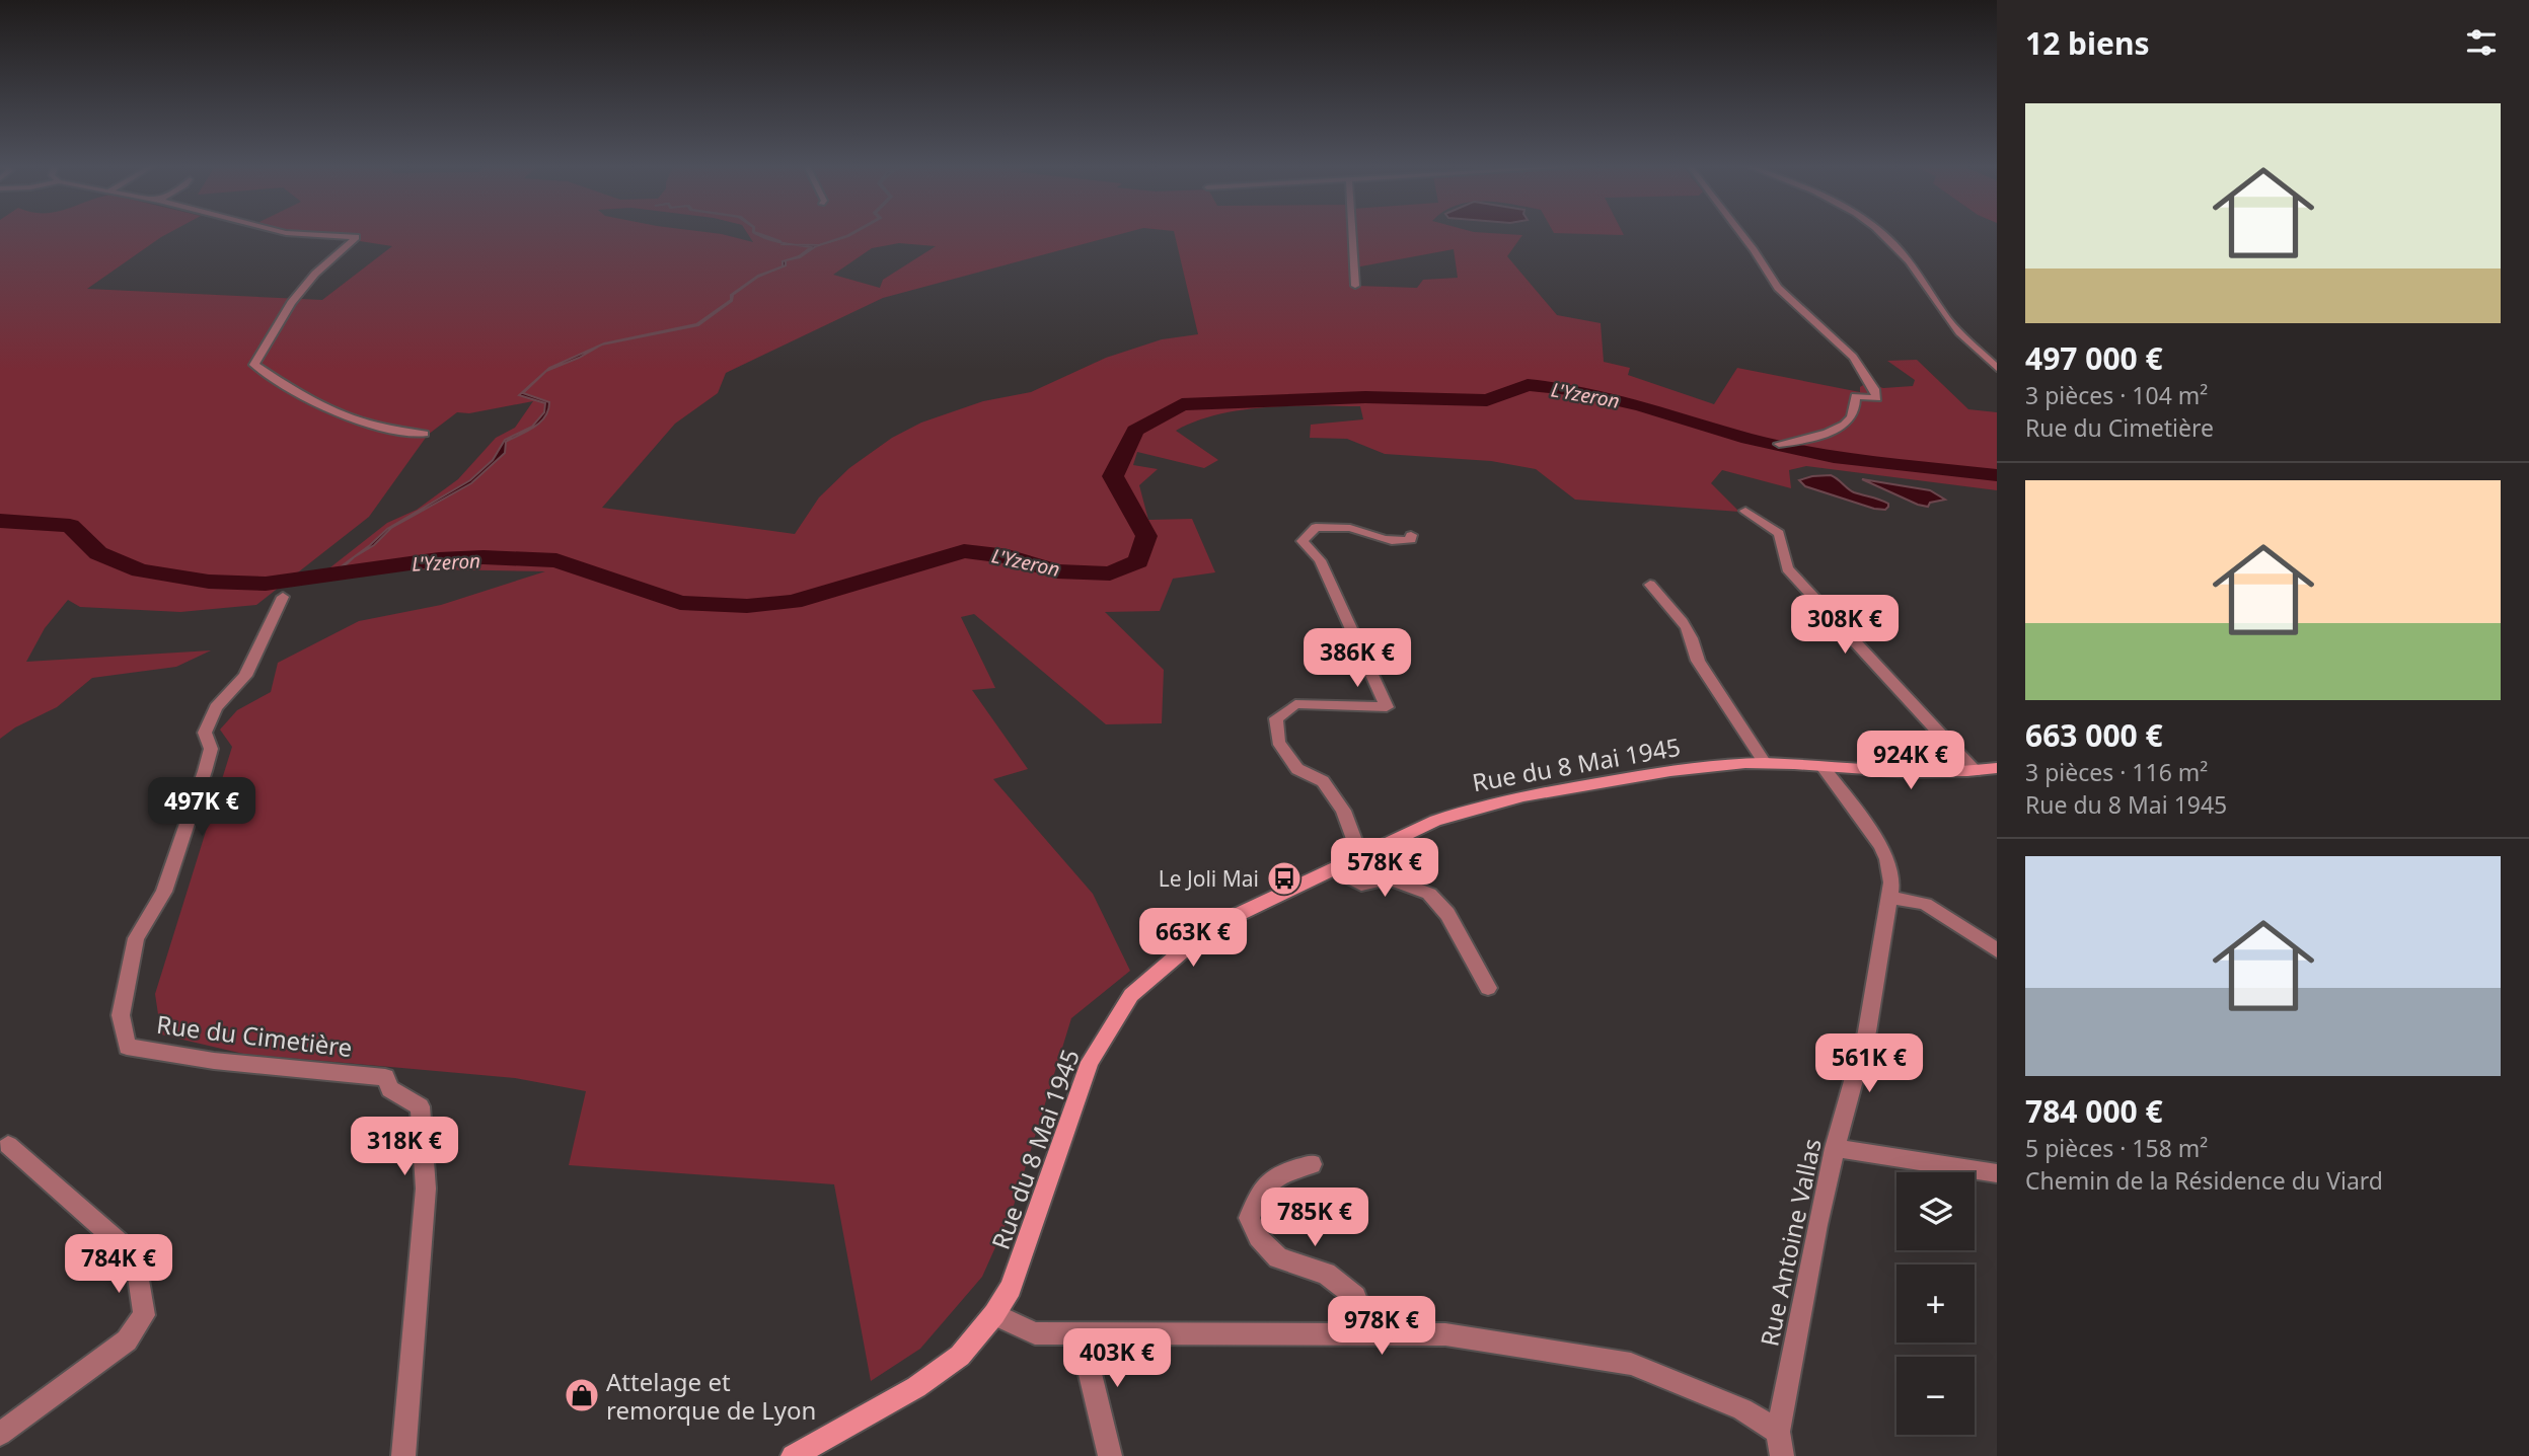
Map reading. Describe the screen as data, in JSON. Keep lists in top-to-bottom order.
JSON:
{
  "streets": {
    "main road": ["Rue du 8 Mai 1945"],
    "street": ["Rue du Cimetière", "Rue Antoine Vallas"]
  },
  "crossings": [
    ["Rue du 8 Mai 1945", "Rue Antoine Vallas"]
  ],
  "water": ["L'Yzeron"],
  "places": {
    "bus stop": ["Le Joli Mai"],
    "shop": ["Attelage et remorque de Lyon"]
  },
  "page": {
    "heading": "12 biens",
    "list": [
      {
        "name": "497 000 €",
        "note": "3 pièces · 104 m² · Rue du Cimetière"
      },
      {
        "name": "663 000 €",
        "note": "3 pièces · 116 m² · Rue du 8 Mai 1945"
      },
      {
        "name": "784 000 €",
        "note": "5 pièces · 158 m² · Chemin de la Résidence du Viard"
      }
    ],
    "price": [
      "308K €",
      "386K €",
      "924K €",
      "497K €",
      "578K €",
      "663K €",
      "561K €",
      "318K €",
      "785K €",
      "784K €",
      "978K €",
      "403K €"
    ],
    "map_buttons": ["+", "−"]
  }
}
